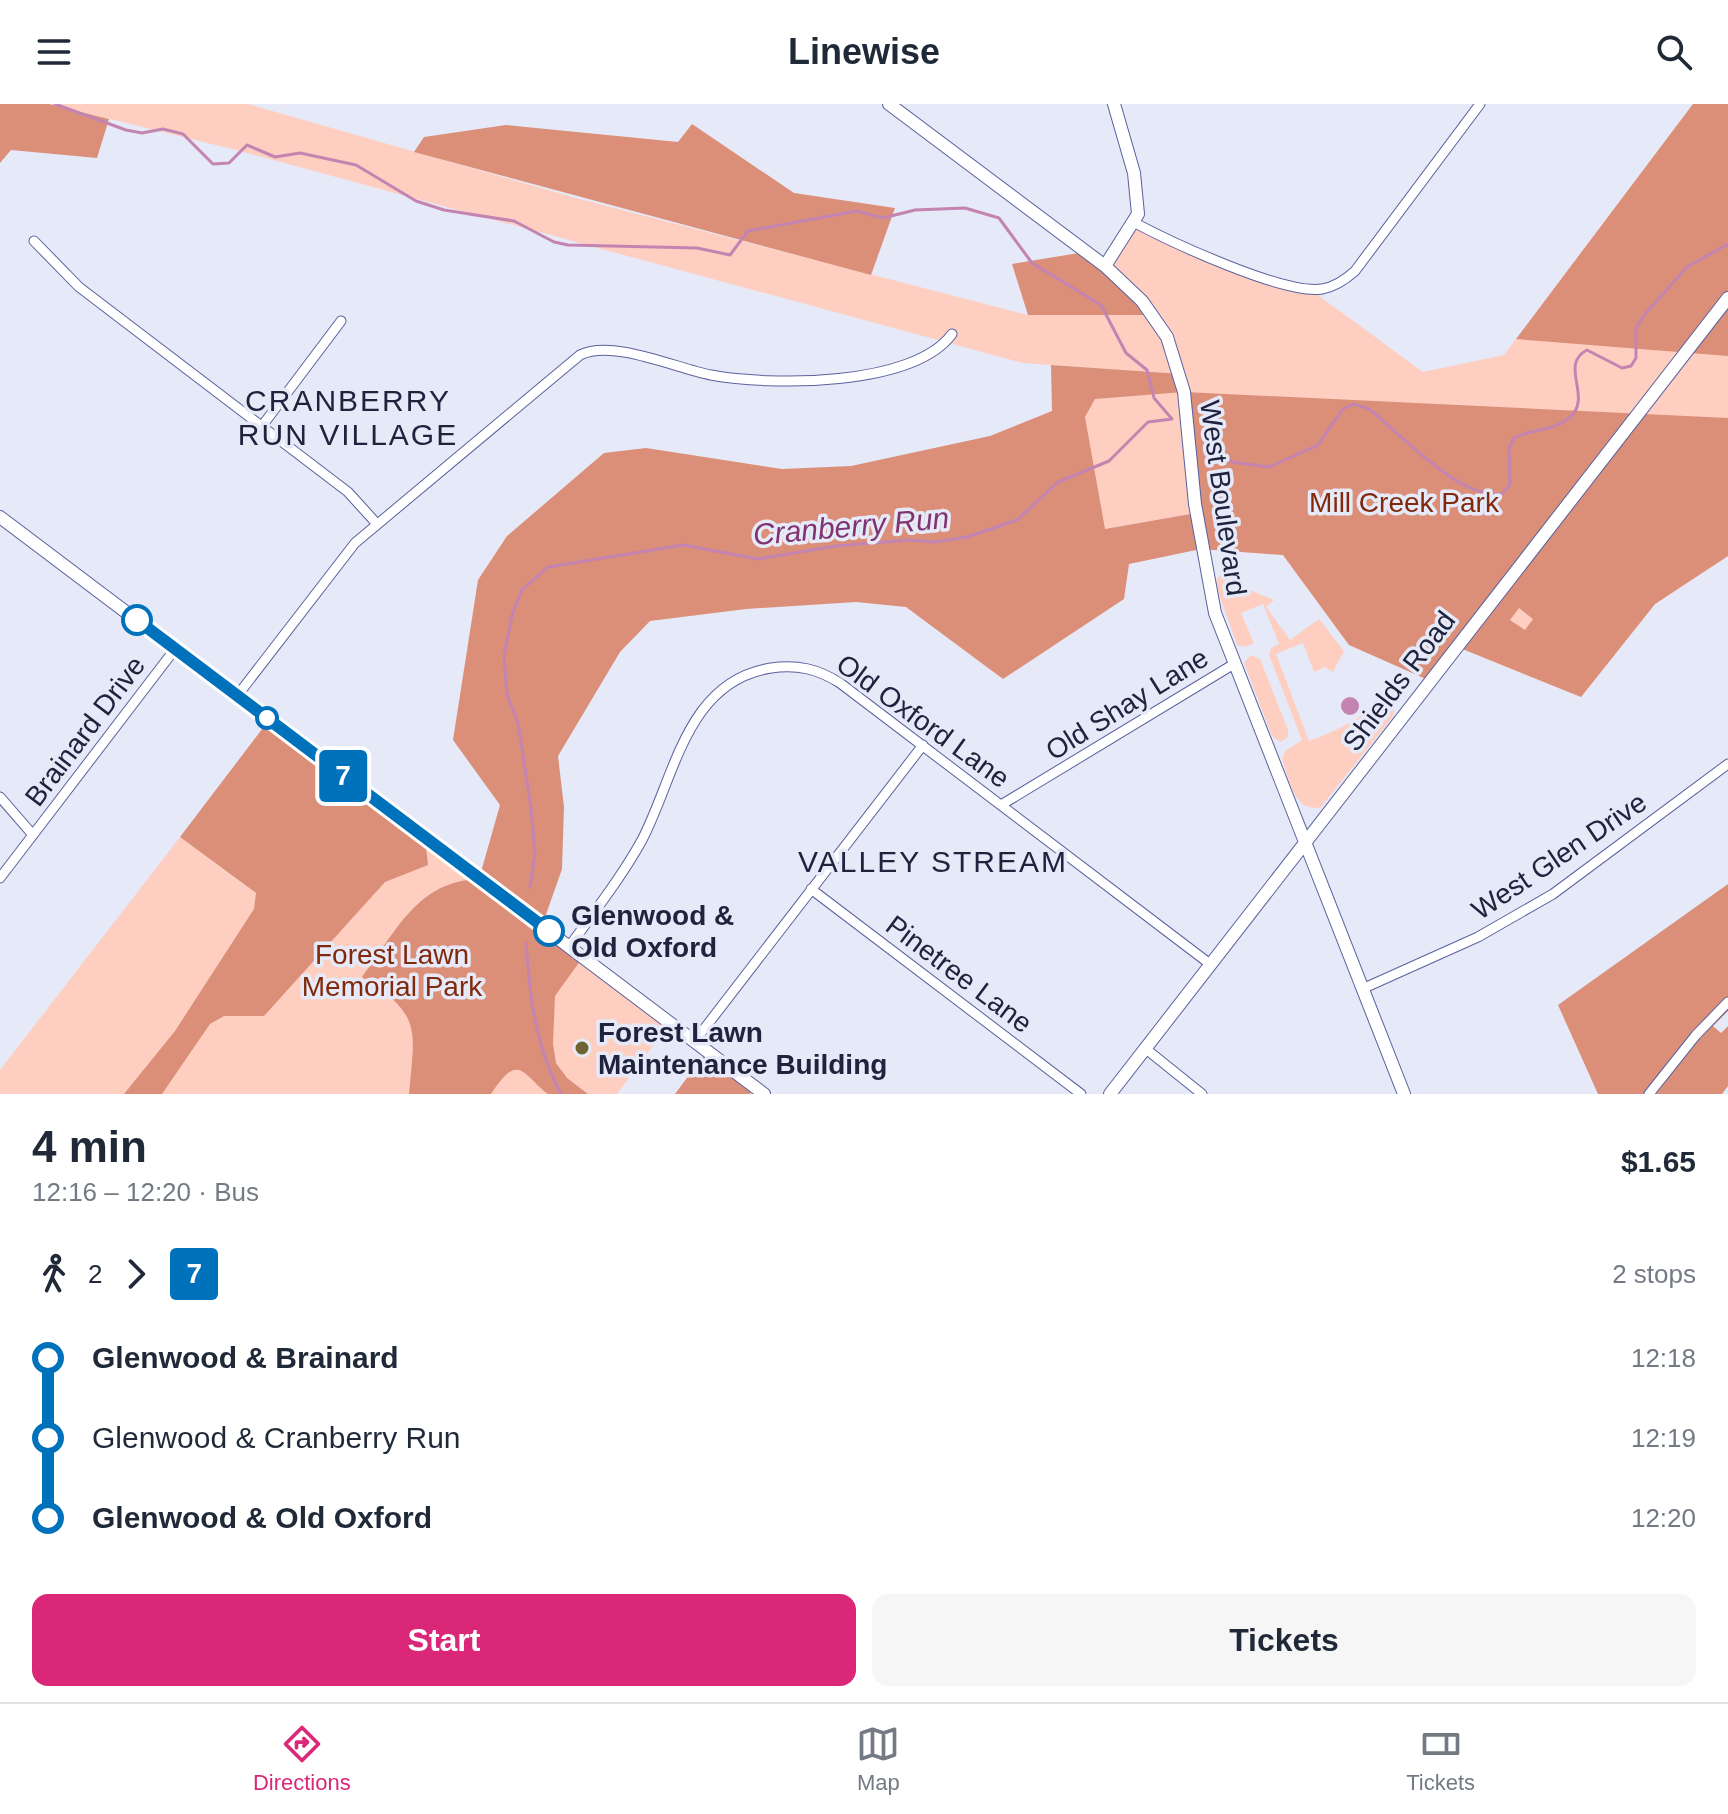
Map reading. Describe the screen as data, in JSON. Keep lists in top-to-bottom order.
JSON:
{
  "streets": {
    "street": [
      "West Boulevard",
      "Shields Road",
      "Old Shay Lane",
      "Old Oxford Lane",
      "Brainard Drive",
      "West Glen Drive",
      "Pinetree Lane"
    ]
  },
  "crossings": [
    ["West Boulevard", "Shields Road"],
    ["West Boulevard", "Old Shay Lane"],
    ["West Boulevard", "West Glen Drive"],
    ["Shields Road", "Old Oxford Lane"],
    ["Old Shay Lane", "Old Oxford Lane"]
  ],
  "districts": ["CRANBERRY RUN VILLAGE", "VALLEY STREAM"],
  "water": ["Cranberry Run"],
  "parks": ["Mill Creek Park", "Forest Lawn Memorial Park"],
  "places": ["Glenwood & Old Oxford", "Forest Lawn Maintenance Building"],
  "lines": ["bus line 7"],
  "page": {
    "header": "Linewise",
    "on_map": "7",
    "heading": ["4 min", "12:16 – 12:20 · Bus", "$1.65"],
    "legs": ["2", "7", "2 stops"],
    "list": [
      {
        "name": "Glenwood & Brainard",
        "value": "12:18"
      },
      {
        "name": "Glenwood & Cranberry Run",
        "value": "12:19"
      },
      {
        "name": "Glenwood & Old Oxford",
        "value": "12:20"
      }
    ],
    "buttons": ["Start", "Tickets"],
    "tabs": ["Directions", "Map", "Tickets"]
  }
}
